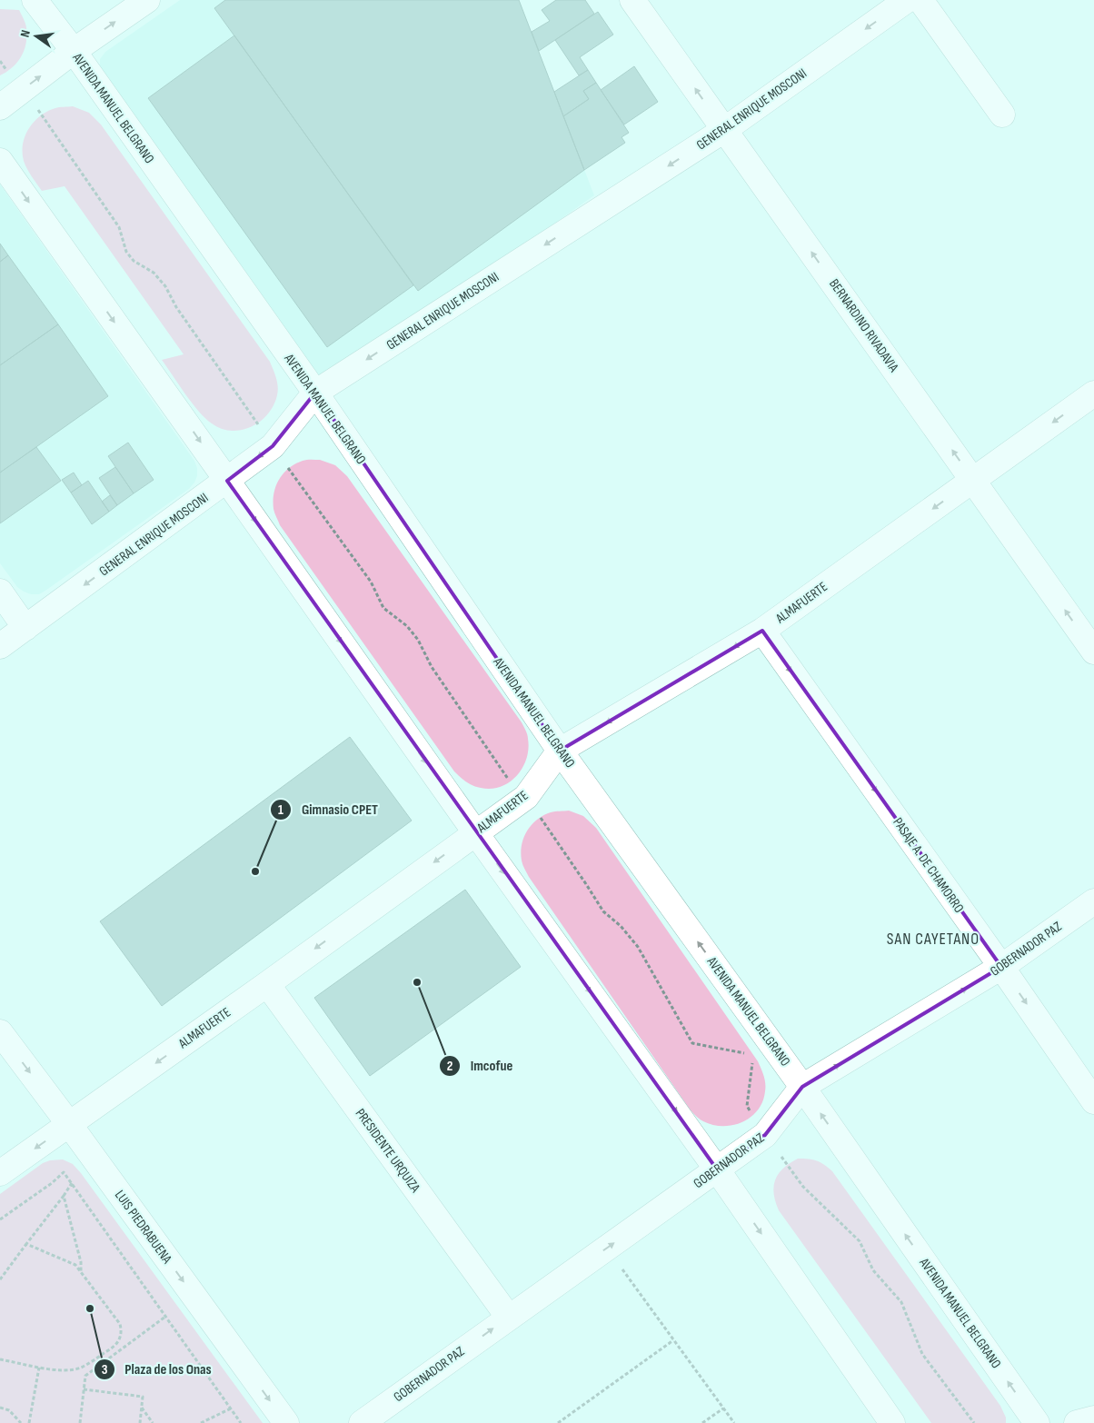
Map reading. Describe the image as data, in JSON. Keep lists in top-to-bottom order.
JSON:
{
  "streets": {
    "street": [
      "AVENIDA MANUEL BELGRANO",
      "GENERAL ENRIQUE MOSCONI",
      "BERNARDINO RIVADAVIA",
      "ALMAFUERTE",
      "PASAJE A. DE CHAMORRO",
      "GOBERNADOR PAZ",
      "PRESIDENTE URQUIZA",
      "LUIS PIEDRABUENA"
    ]
  },
  "crossings": [
    ["AVENIDA MANUEL BELGRANO", "GENERAL ENRIQUE MOSCONI"],
    ["AVENIDA MANUEL BELGRANO", "ALMAFUERTE"],
    ["AVENIDA MANUEL BELGRANO", "GOBERNADOR PAZ"],
    ["GENERAL ENRIQUE MOSCONI", "BERNARDINO RIVADAVIA"],
    ["BERNARDINO RIVADAVIA", "ALMAFUERTE"],
    ["ALMAFUERTE", "PASAJE A. DE CHAMORRO"],
    ["ALMAFUERTE", "PRESIDENTE URQUIZA"],
    ["ALMAFUERTE", "LUIS PIEDRABUENA"],
    ["PASAJE A. DE CHAMORRO", "GOBERNADOR PAZ"],
    ["GOBERNADOR PAZ", "PRESIDENTE URQUIZA"]
  ],
  "one_way": [
    "GENERAL ENRIQUE MOSCONI",
    "BERNARDINO RIVADAVIA",
    "ALMAFUERTE",
    "PASAJE A. DE CHAMORRO",
    "GOBERNADOR PAZ",
    "LUIS PIEDRABUENA"
  ],
  "districts": ["SAN CAYETANO"],
  "places": ["Gimnasio CPET", "Imcofue", "Plaza de los Onas"],
  "north": "left"
}
